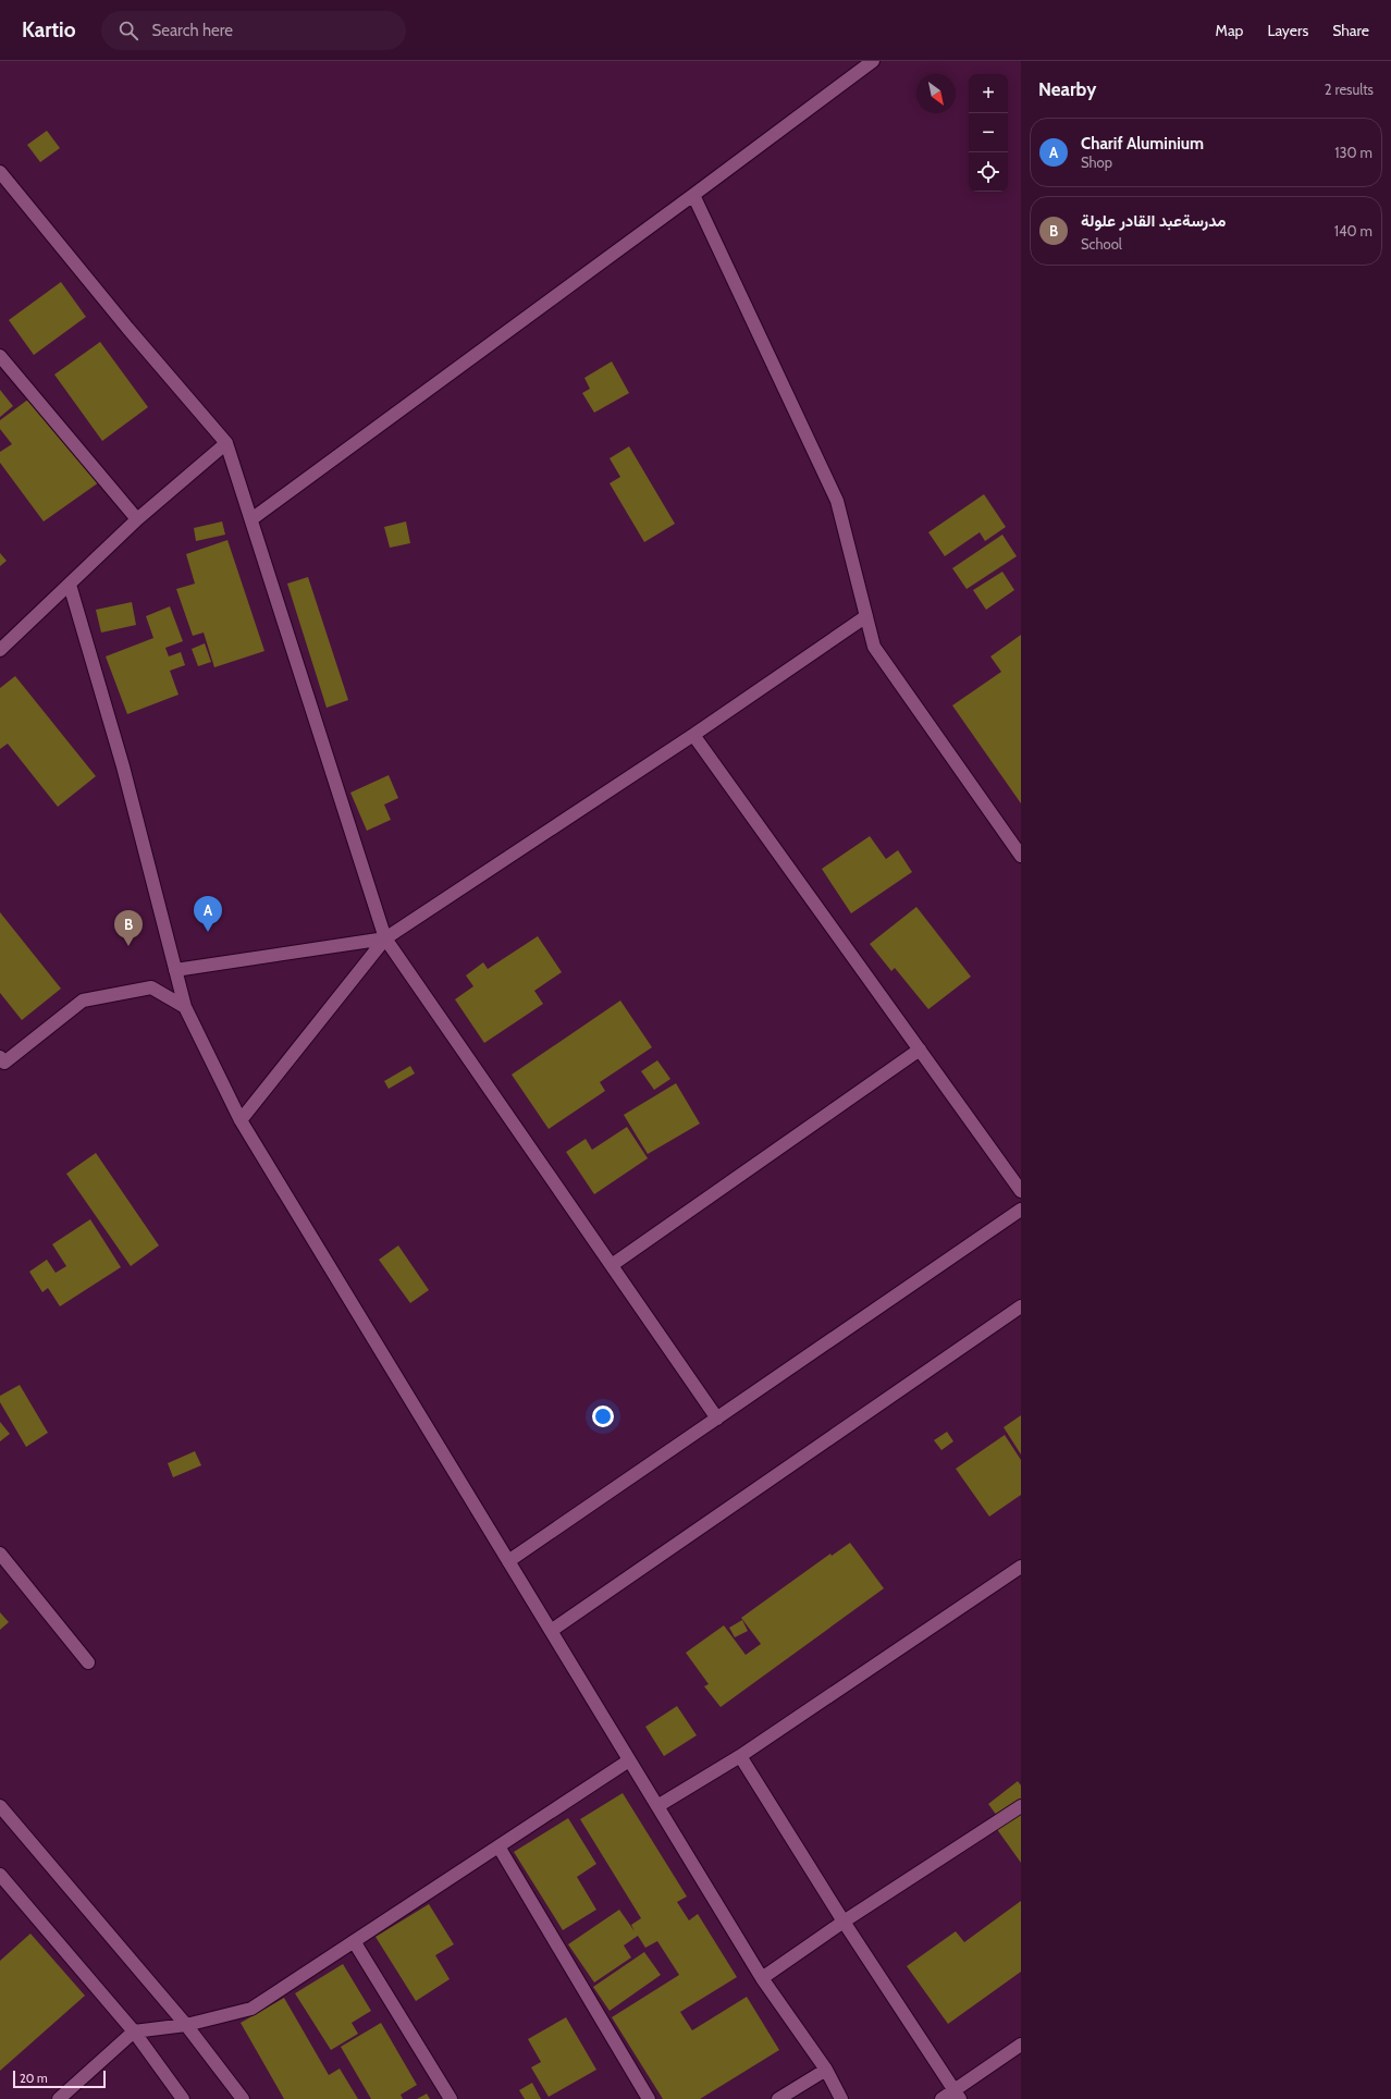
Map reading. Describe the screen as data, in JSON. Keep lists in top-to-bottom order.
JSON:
{
  "scale_bar": "20 m",
  "north": "bottom right",
  "page": {
    "header": "Kartio",
    "search": "Search here",
    "nav": ["Map", "Layers", "Share"],
    "heading": ["Nearby", "2 results"],
    "map_buttons": ["+", "−"],
    "list": [
      {
        "mark": "A",
        "name": "Charif Aluminium",
        "note": "Shop",
        "value": "130 m"
      },
      {
        "mark": "B",
        "name": "مدرسةعبد القادر علولة",
        "note": "School",
        "value": "140 m"
      }
    ],
    "pins": ["A", "B"],
    "scale": "20 m"
  }
}
